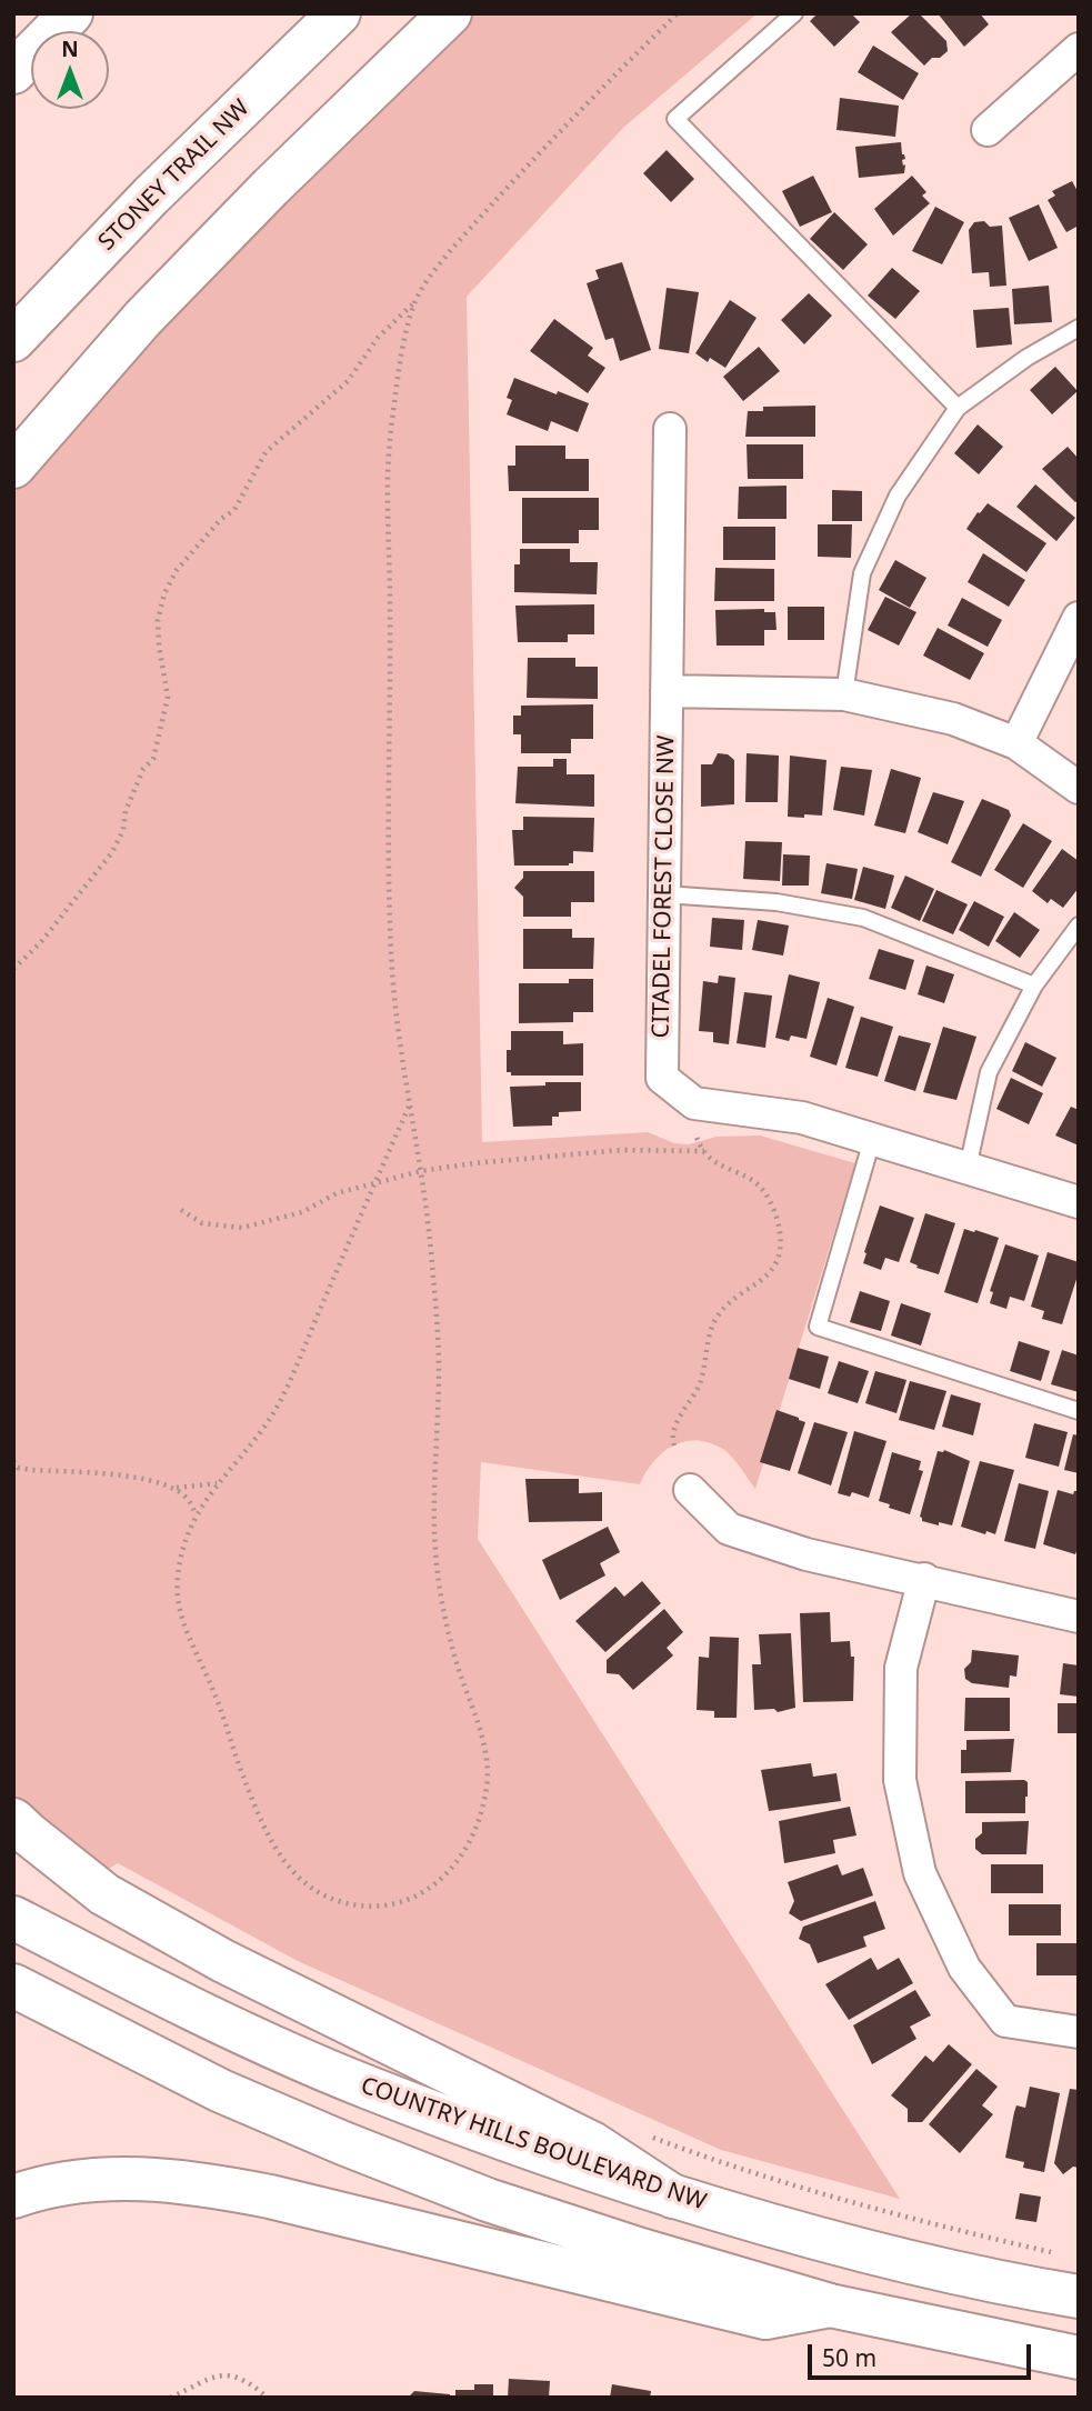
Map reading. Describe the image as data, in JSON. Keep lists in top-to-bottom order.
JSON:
{
  "streets": {
    "main road": ["STONEY TRAIL NW", "COUNTRY HILLS BOULEVARD NW"],
    "street": ["CITADEL FOREST CLOSE NW"]
  },
  "scale_bar": "50 m",
  "north": "top"
}
